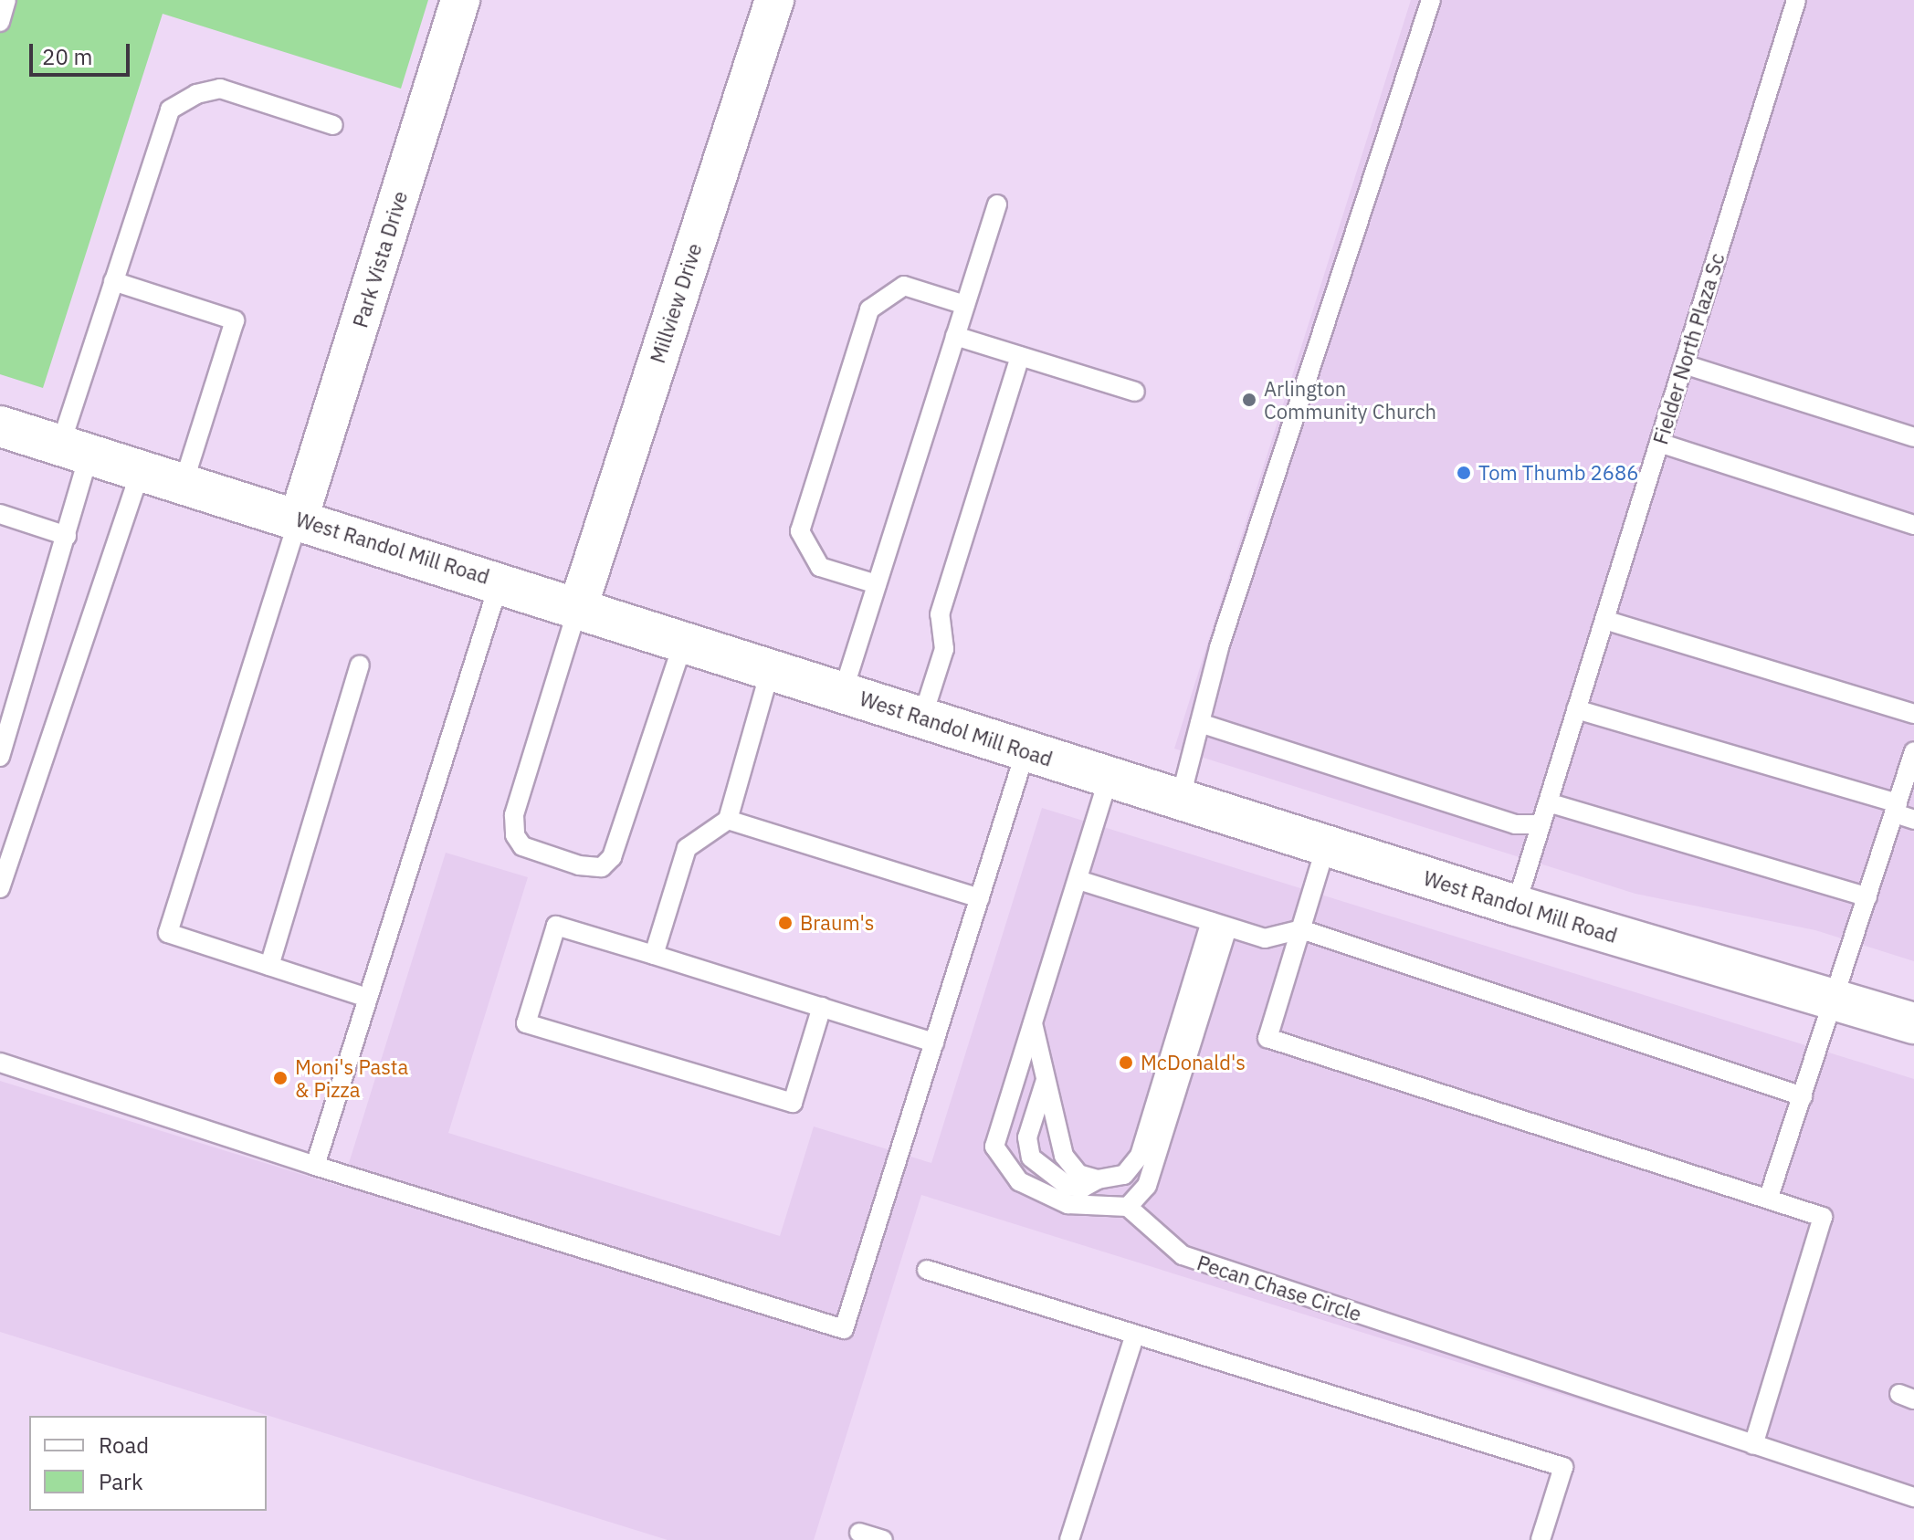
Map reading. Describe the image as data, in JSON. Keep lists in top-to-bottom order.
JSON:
{
  "streets": {
    "main road": ["West Randol Mill Road"],
    "street": ["Park Vista Drive", "Millview Drive"],
    "lane": ["Fielder North Plaza Sc", "Pecan Chase Circle"]
  },
  "crossings": [
    ["Park Vista Drive", "West Randol Mill Road"],
    ["Millview Drive", "West Randol Mill Road"],
    ["Fielder North Plaza Sc", "West Randol Mill Road"]
  ],
  "places": [
    "Arlington Community Church",
    "Tom Thumb 2686",
    "Braum's",
    "McDonald's",
    "Moni's Pasta & Pizza"
  ],
  "legend": ["Road", "Park"],
  "scale_bar": "20 m"
}
